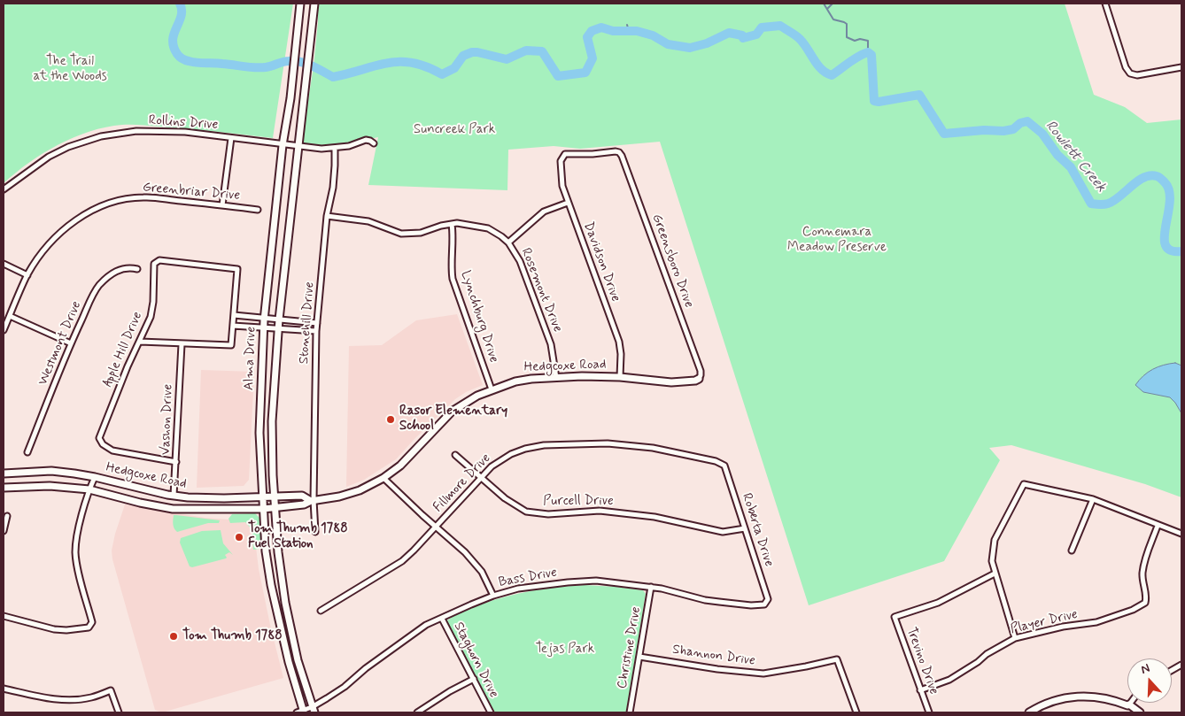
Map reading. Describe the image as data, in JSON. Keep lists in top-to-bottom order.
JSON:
{
  "streets": {
    "main road": ["Alma Drive", "Hedgcoxe Road"],
    "street": [
      "Rollins Drive",
      "Greenbriar Drive",
      "Greensboro Drive",
      "Davidson Drive",
      "Rosemont Drive",
      "Lynchburg Drive",
      "Stonehill Drive",
      "Westmont Drive",
      "Apple Hill Drive",
      "Vashon Drive",
      "Fillmore Drive",
      "Purcell Drive",
      "Roberta Drive",
      "Bass Drive",
      "Player Drive",
      "Christine Drive",
      "Shannon Drive",
      "Staghorn Drive",
      "Trevino Drive"
    ]
  },
  "crossings": [
    ["Rollins Drive", "Stonehill Drive"],
    ["Rollins Drive", "Alma Drive"],
    ["Greensboro Drive", "Davidson Drive"],
    ["Greensboro Drive", "Hedgcoxe Road"],
    ["Davidson Drive", "Hedgcoxe Road"],
    ["Rosemont Drive", "Lynchburg Drive"],
    ["Rosemont Drive", "Stonehill Drive"],
    ["Rosemont Drive", "Hedgcoxe Road"],
    ["Lynchburg Drive", "Hedgcoxe Road"],
    ["Stonehill Drive", "Hedgcoxe Road"],
    ["Apple Hill Drive", "Vashon Drive"],
    ["Alma Drive", "Hedgcoxe Road"],
    ["Alma Drive", "Bass Drive"],
    ["Hedgcoxe Road", "Vashon Drive"],
    ["Fillmore Drive", "Purcell Drive"],
    ["Fillmore Drive", "Roberta Drive"],
    ["Purcell Drive", "Roberta Drive"],
    ["Roberta Drive", "Bass Drive"],
    ["Bass Drive", "Christine Drive"],
    ["Bass Drive", "Staghorn Drive"],
    ["Player Drive", "Trevino Drive"],
    ["Christine Drive", "Shannon Drive"]
  ],
  "water": ["Rowlett Creek"],
  "parks": [
    "The Trail at the Woods",
    "Suncreek Park",
    "Connemara Meadow Preserve",
    "Tejas Park"
  ],
  "places": ["Rasor Elementary School", "Tom Thumb 1788 Fuel Station", "Tom Thumb 1788"],
  "north": "top"
}
